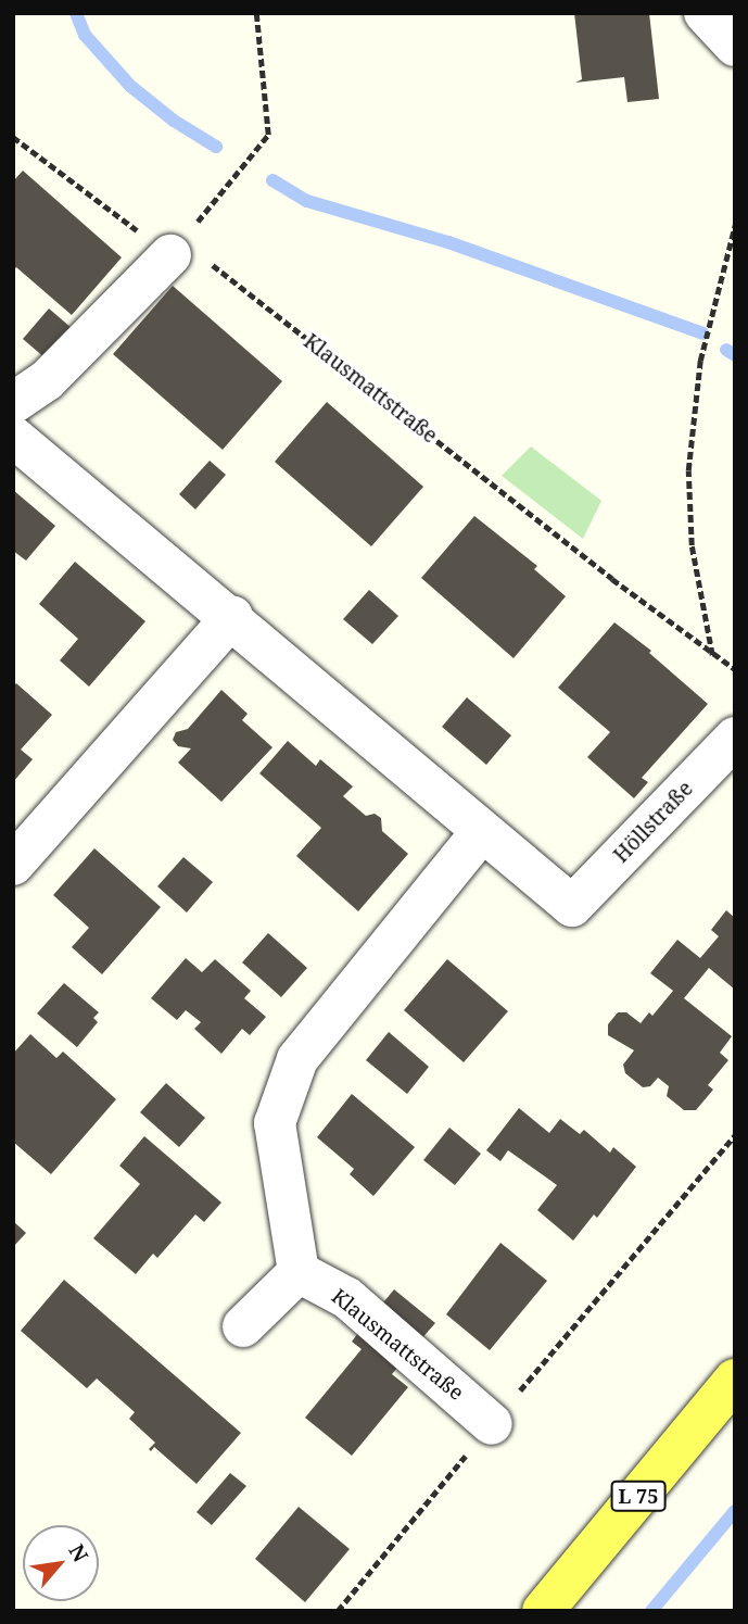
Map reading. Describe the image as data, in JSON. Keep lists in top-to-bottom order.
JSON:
{
  "streets": {
    "main road": ["L 75"],
    "street": ["Klausmattstraße", "Höllstraße"]
  },
  "north": "top right"
}
